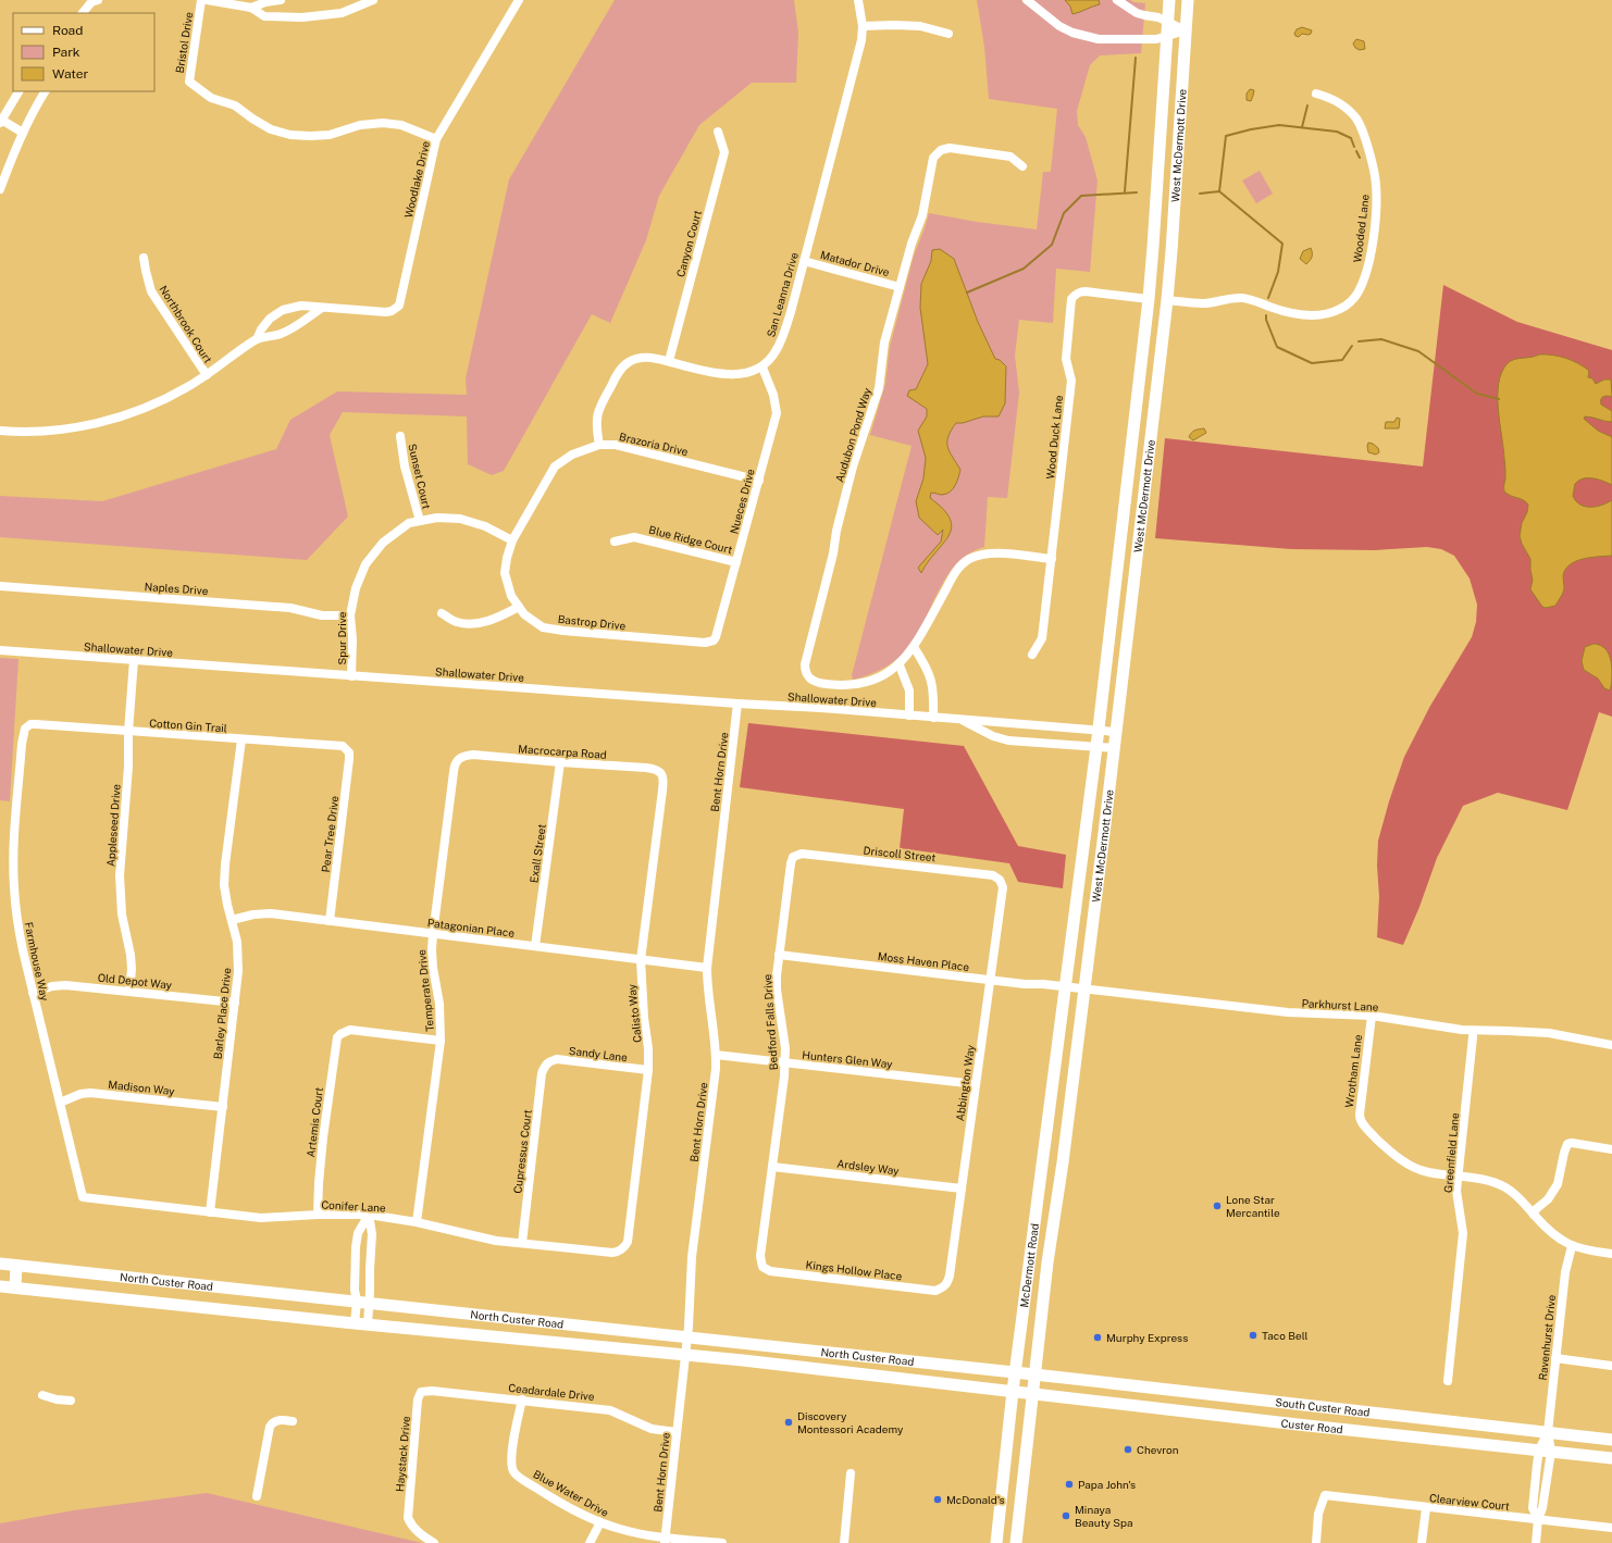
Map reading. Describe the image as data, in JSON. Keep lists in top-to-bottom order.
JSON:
{
  "streets": {
    "main road": [
      "West McDermott Drive",
      "McDermott Road",
      "North Custer Road",
      "South Custer Road",
      "Custer Road"
    ],
    "street": [
      "Bristol Drive",
      "Woodlake Drive",
      "Wooded Lane",
      "Canyon Court",
      "Matador Drive",
      "San Leanna Drive",
      "Northbrook Court",
      "Audubon Pond Way",
      "Wood Duck Lane",
      "Brazoria Drive",
      "Sunset Court",
      "Nueces Drive",
      "Blue Ridge Court",
      "Naples Drive",
      "Bastrop Drive",
      "Spur Drive",
      "Shallowater Drive",
      "Cotton Gin Trail",
      "Macrocarpa Road",
      "Bent Horn Drive",
      "Appleseed Drive",
      "Pear Tree Drive",
      "Exall Street",
      "Driscoll Street",
      "Patagonian Place",
      "Farmhouse Way",
      "Moss Haven Place",
      "Old Depot Way",
      "Temperate Drive",
      "Parkhurst Lane",
      "Barley Place Drive",
      "Calisto Way",
      "Bedford Falls Drive",
      "Sandy Lane",
      "Hunters Glen Way",
      "Wrotham Lane",
      "Abbington Way",
      "Madison Way",
      "Artemis Court",
      "Cupressus Court",
      "Greenfield Lane",
      "Ardsley Way",
      "Conifer Lane",
      "Kings Hollow Place",
      "Ravenhurst Drive",
      "Ceadardale Drive",
      "Haystack Drive",
      "Blue Water Drive",
      "Clearview Court"
    ]
  },
  "crossings": [
    ["Bristol Drive", "Woodlake Drive"],
    ["West McDermott Drive", "Wooded Lane"],
    ["West McDermott Drive", "Wood Duck Lane"],
    ["West McDermott Drive", "Shallowater Drive"],
    ["West McDermott Drive", "Moss Haven Place"],
    ["West McDermott Drive", "Parkhurst Lane"],
    ["West McDermott Drive", "McDermott Road"],
    ["Woodlake Drive", "Northbrook Court"],
    ["Matador Drive", "San Leanna Drive"],
    ["Matador Drive", "Audubon Pond Way"],
    ["San Leanna Drive", "Nueces Drive"],
    ["Brazoria Drive", "Nueces Drive"],
    ["Brazoria Drive", "Bastrop Drive"],
    ["Brazoria Drive", "Spur Drive"],
    ["Sunset Court", "Spur Drive"],
    ["Nueces Drive", "Blue Ridge Court"],
    ["Nueces Drive", "Bastrop Drive"],
    ["Naples Drive", "Spur Drive"],
    ["Bastrop Drive", "Spur Drive"],
    ["Spur Drive", "Shallowater Drive"],
    ["Shallowater Drive", "Bent Horn Drive"],
    ["Shallowater Drive", "Appleseed Drive"],
    ["Cotton Gin Trail", "Appleseed Drive"],
    ["Cotton Gin Trail", "Pear Tree Drive"],
    ["Cotton Gin Trail", "Farmhouse Way"],
    ["Cotton Gin Trail", "Barley Place Drive"],
    ["Macrocarpa Road", "Exall Street"],
    ["Macrocarpa Road", "Temperate Drive"],
    ["Macrocarpa Road", "Calisto Way"],
    ["Bent Horn Drive", "Patagonian Place"],
    ["Bent Horn Drive", "Hunters Glen Way"],
    ["Bent Horn Drive", "North Custer Road"],
    ["Bent Horn Drive", "Ceadardale Drive"],
    ["Bent Horn Drive", "Blue Water Drive"],
    ["Appleseed Drive", "Old Depot Way"],
    ["Pear Tree Drive", "Patagonian Place"],
    ["Exall Street", "Patagonian Place"],
    ["Driscoll Street", "Bedford Falls Drive"],
    ["Driscoll Street", "Abbington Way"],
    ["Patagonian Place", "Temperate Drive"],
    ["Patagonian Place", "Barley Place Drive"],
    ["Patagonian Place", "Calisto Way"],
    ["Farmhouse Way", "Old Depot Way"],
    ["Farmhouse Way", "Madison Way"],
    ["Farmhouse Way", "Conifer Lane"],
    ["Moss Haven Place", "Parkhurst Lane"],
    ["Moss Haven Place", "Bedford Falls Drive"],
    ["Moss Haven Place", "Abbington Way"],
    ["Moss Haven Place", "McDermott Road"],
    ["Old Depot Way", "Barley Place Drive"],
    ["Temperate Drive", "Artemis Court"],
    ["Temperate Drive", "Conifer Lane"],
    ["Parkhurst Lane", "Wrotham Lane"],
    ["Parkhurst Lane", "Greenfield Lane"],
    ["Parkhurst Lane", "McDermott Road"],
    ["Barley Place Drive", "Madison Way"],
    ["Barley Place Drive", "Conifer Lane"],
    ["Calisto Way", "Sandy Lane"],
    ["Calisto Way", "Conifer Lane"],
    ["Bedford Falls Drive", "Hunters Glen Way"],
    ["Bedford Falls Drive", "Ardsley Way"],
    ["Bedford Falls Drive", "Kings Hollow Place"],
    ["Sandy Lane", "Cupressus Court"],
    ["Hunters Glen Way", "Abbington Way"],
    ["Wrotham Lane", "Greenfield Lane"],
    ["Wrotham Lane", "Ravenhurst Drive"],
    ["Abbington Way", "Ardsley Way"],
    ["Abbington Way", "Kings Hollow Place"],
    ["Artemis Court", "Conifer Lane"],
    ["Cupressus Court", "Conifer Lane"],
    ["McDermott Road", "North Custer Road"],
    ["McDermott Road", "South Custer Road"],
    ["McDermott Road", "Custer Road"],
    ["North Custer Road", "South Custer Road"],
    ["North Custer Road", "Custer Road"],
    ["Ravenhurst Drive", "South Custer Road"],
    ["Ravenhurst Drive", "Custer Road"],
    ["Ravenhurst Drive", "Clearview Court"],
    ["Ceadardale Drive", "Haystack Drive"],
    ["Ceadardale Drive", "Blue Water Drive"]
  ],
  "places": [
    "Lone Star Mercantile",
    "Taco Bell",
    "Murphy Express",
    "Discovery Montessori Academy",
    "Chevron",
    "Papa John's",
    "McDonald's",
    "Minaya Beauty Spa"
  ],
  "legend": ["Road", "Park", "Water"]
}
